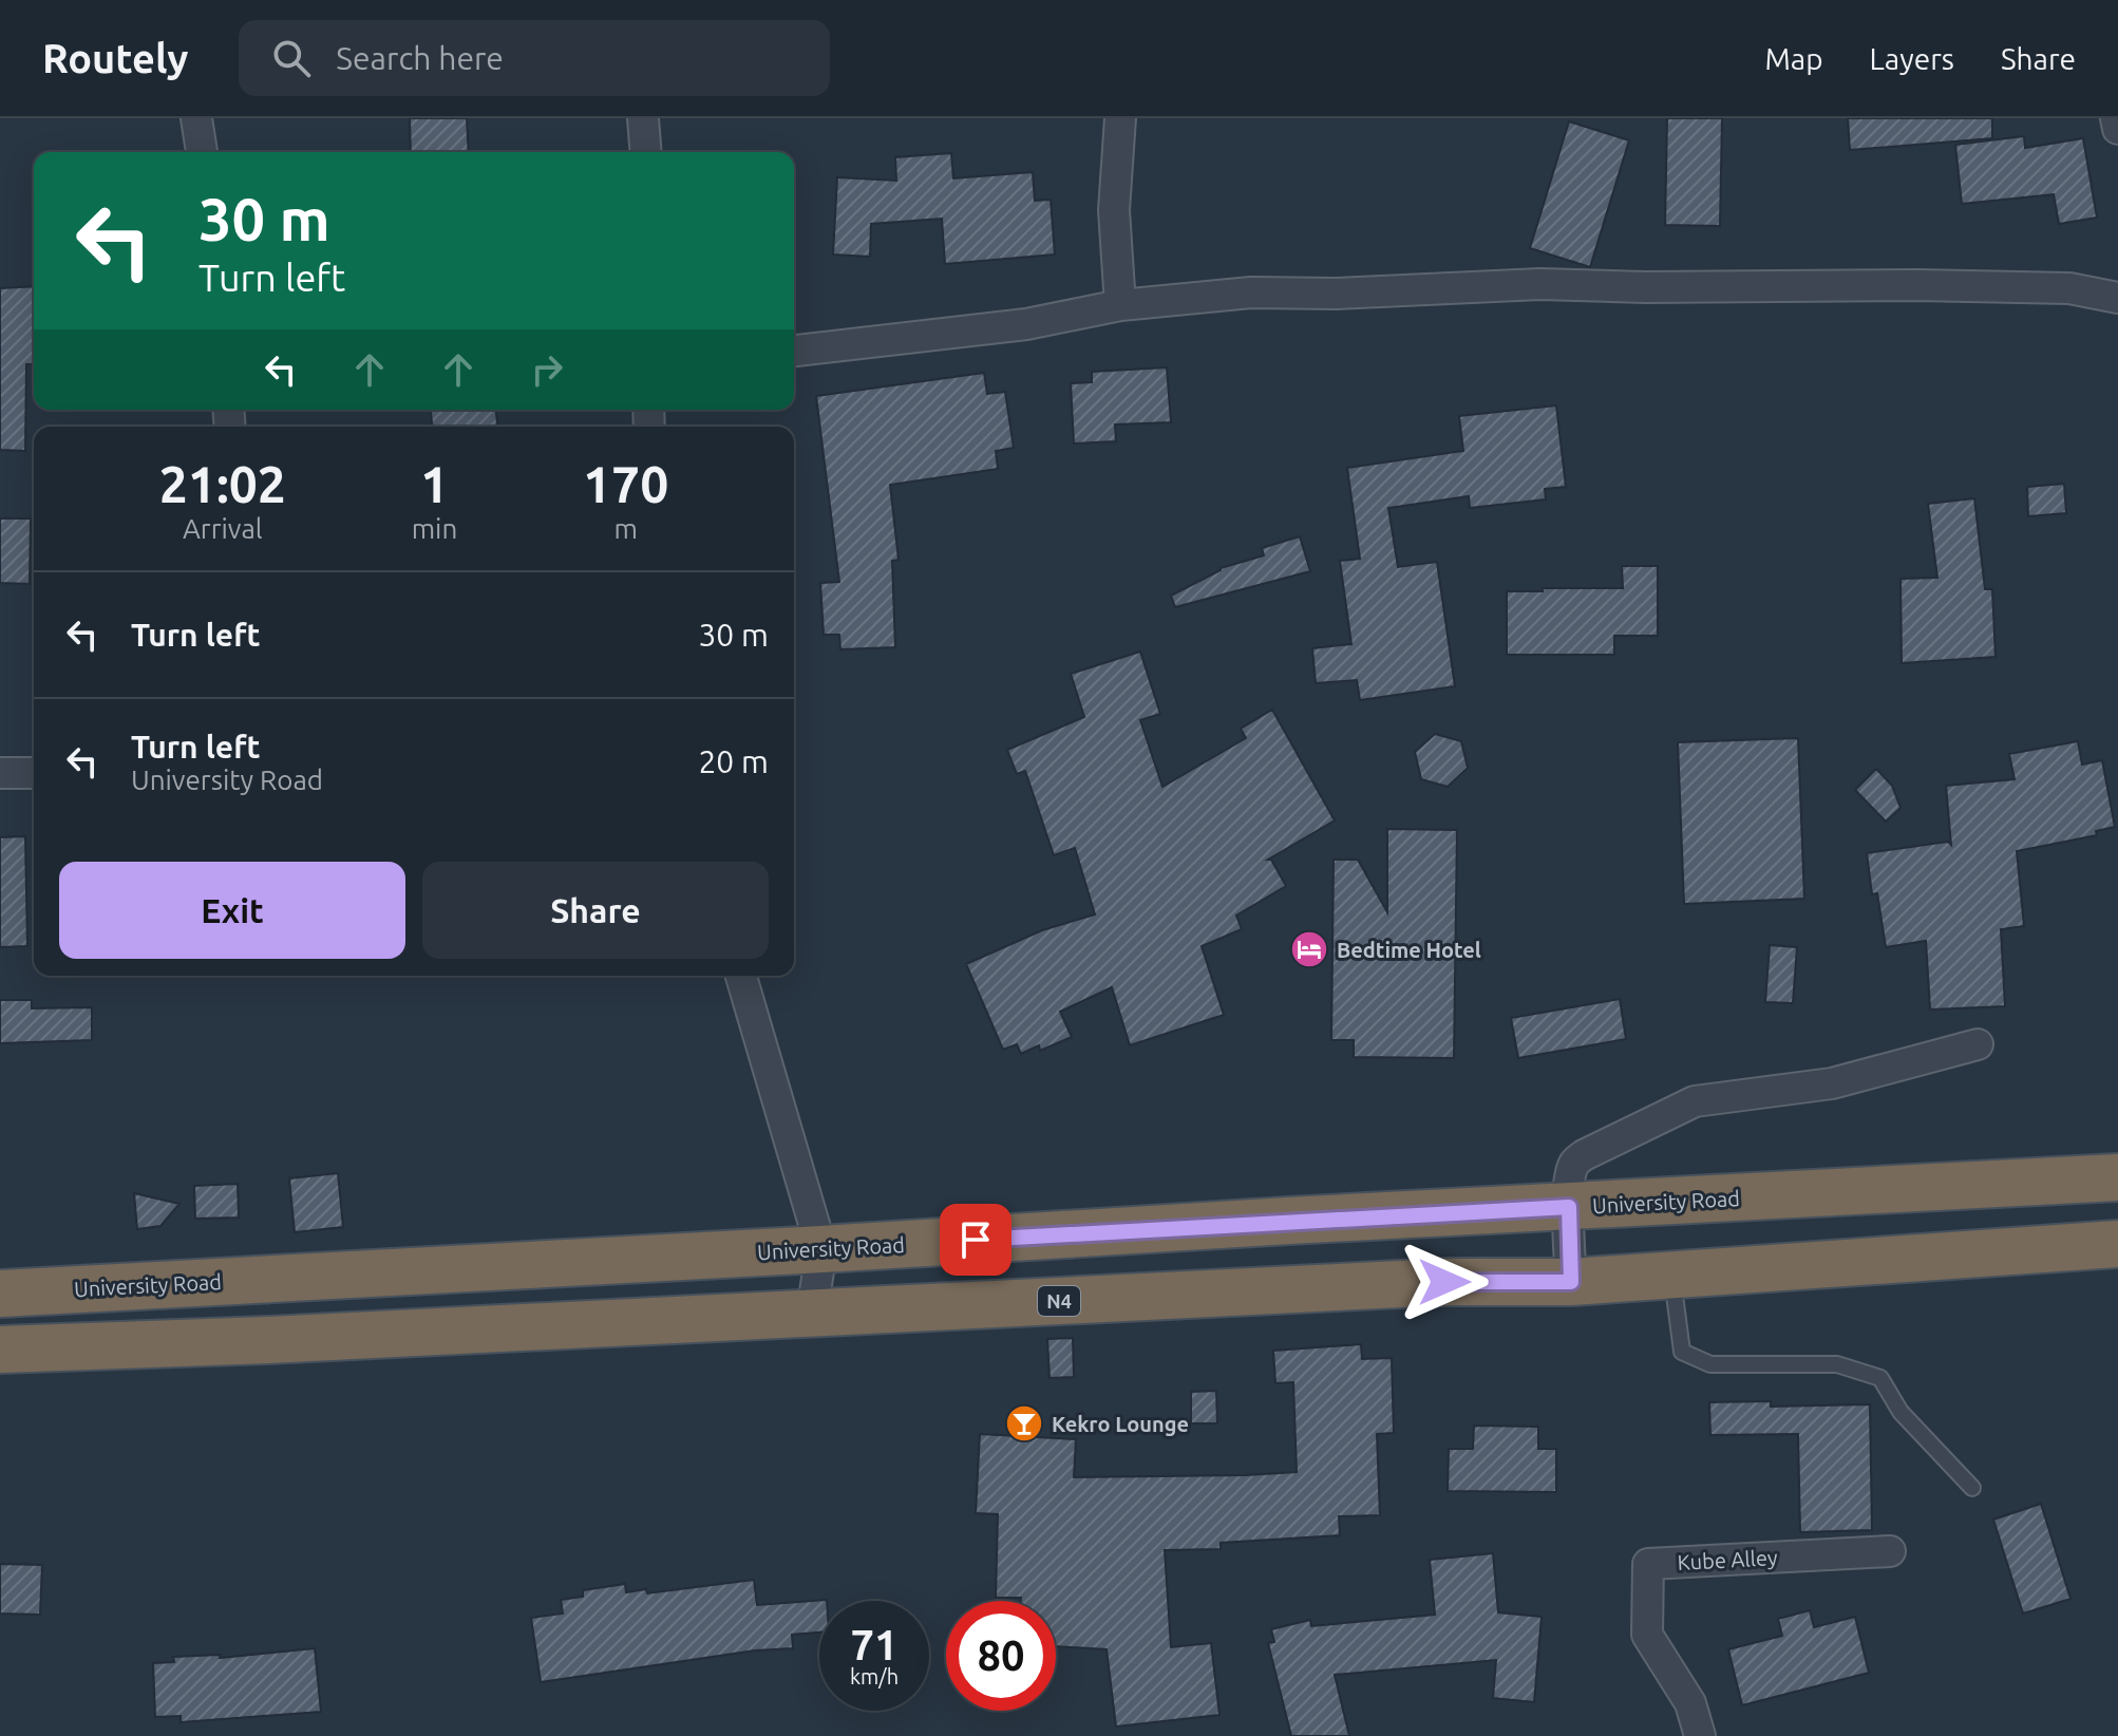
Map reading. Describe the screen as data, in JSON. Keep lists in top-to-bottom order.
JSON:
{
  "streets": {
    "highway": ["University Road", "N4"],
    "street": ["Kube Alley"]
  },
  "places": {
    "hotel": ["Bedtime Hotel"],
    "bar": ["Kekro Lounge"]
  },
  "page": {
    "header": "Routely",
    "search": "Search here",
    "nav": ["Map", "Layers", "Share"],
    "turn": ["30 m", "Turn left"],
    "eta": [
      "21:02",
      "Arrival",
      "1",
      "min",
      "170",
      "m"
    ],
    "list": [
      {
        "name": "Turn left",
        "value": "30 m"
      },
      {
        "name": "Turn left",
        "note": "University Road",
        "value": "20 m"
      }
    ],
    "buttons": ["Exit", "Share"],
    "speed": "71 km/h",
    "limit": "80"
  }
}
